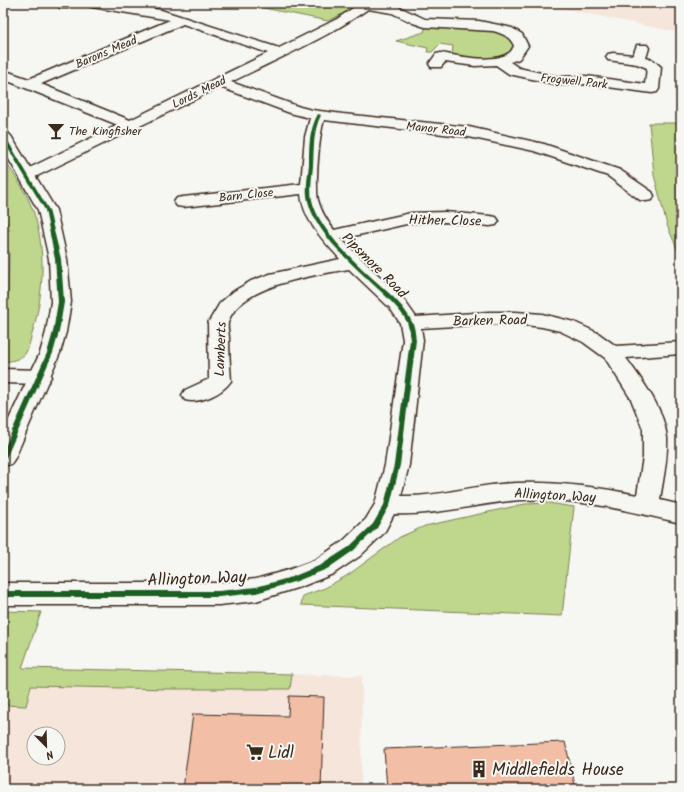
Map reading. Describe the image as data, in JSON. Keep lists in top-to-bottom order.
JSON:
{
  "streets": {
    "street": [
      "Barons Mead",
      "Frogwell Park",
      "Lords Mead",
      "Manor Road",
      "Barn Close",
      "Hither Close",
      "Pipsmore Road",
      "Barken Road",
      "Lamberts",
      "Allington Way"
    ]
  },
  "crossings": [
    ["Lords Mead", "Manor Road"],
    ["Manor Road", "Pipsmore Road"],
    ["Barn Close", "Pipsmore Road"],
    ["Hither Close", "Pipsmore Road"],
    ["Pipsmore Road", "Barken Road"],
    ["Pipsmore Road", "Lamberts"],
    ["Pipsmore Road", "Allington Way"],
    ["Barken Road", "Allington Way"]
  ],
  "places": {
    "bar": ["The Kingfisher"],
    "supermarket": ["Lidl"],
    "building": ["Middlefields House"]
  },
  "north": "bottom right"
}
